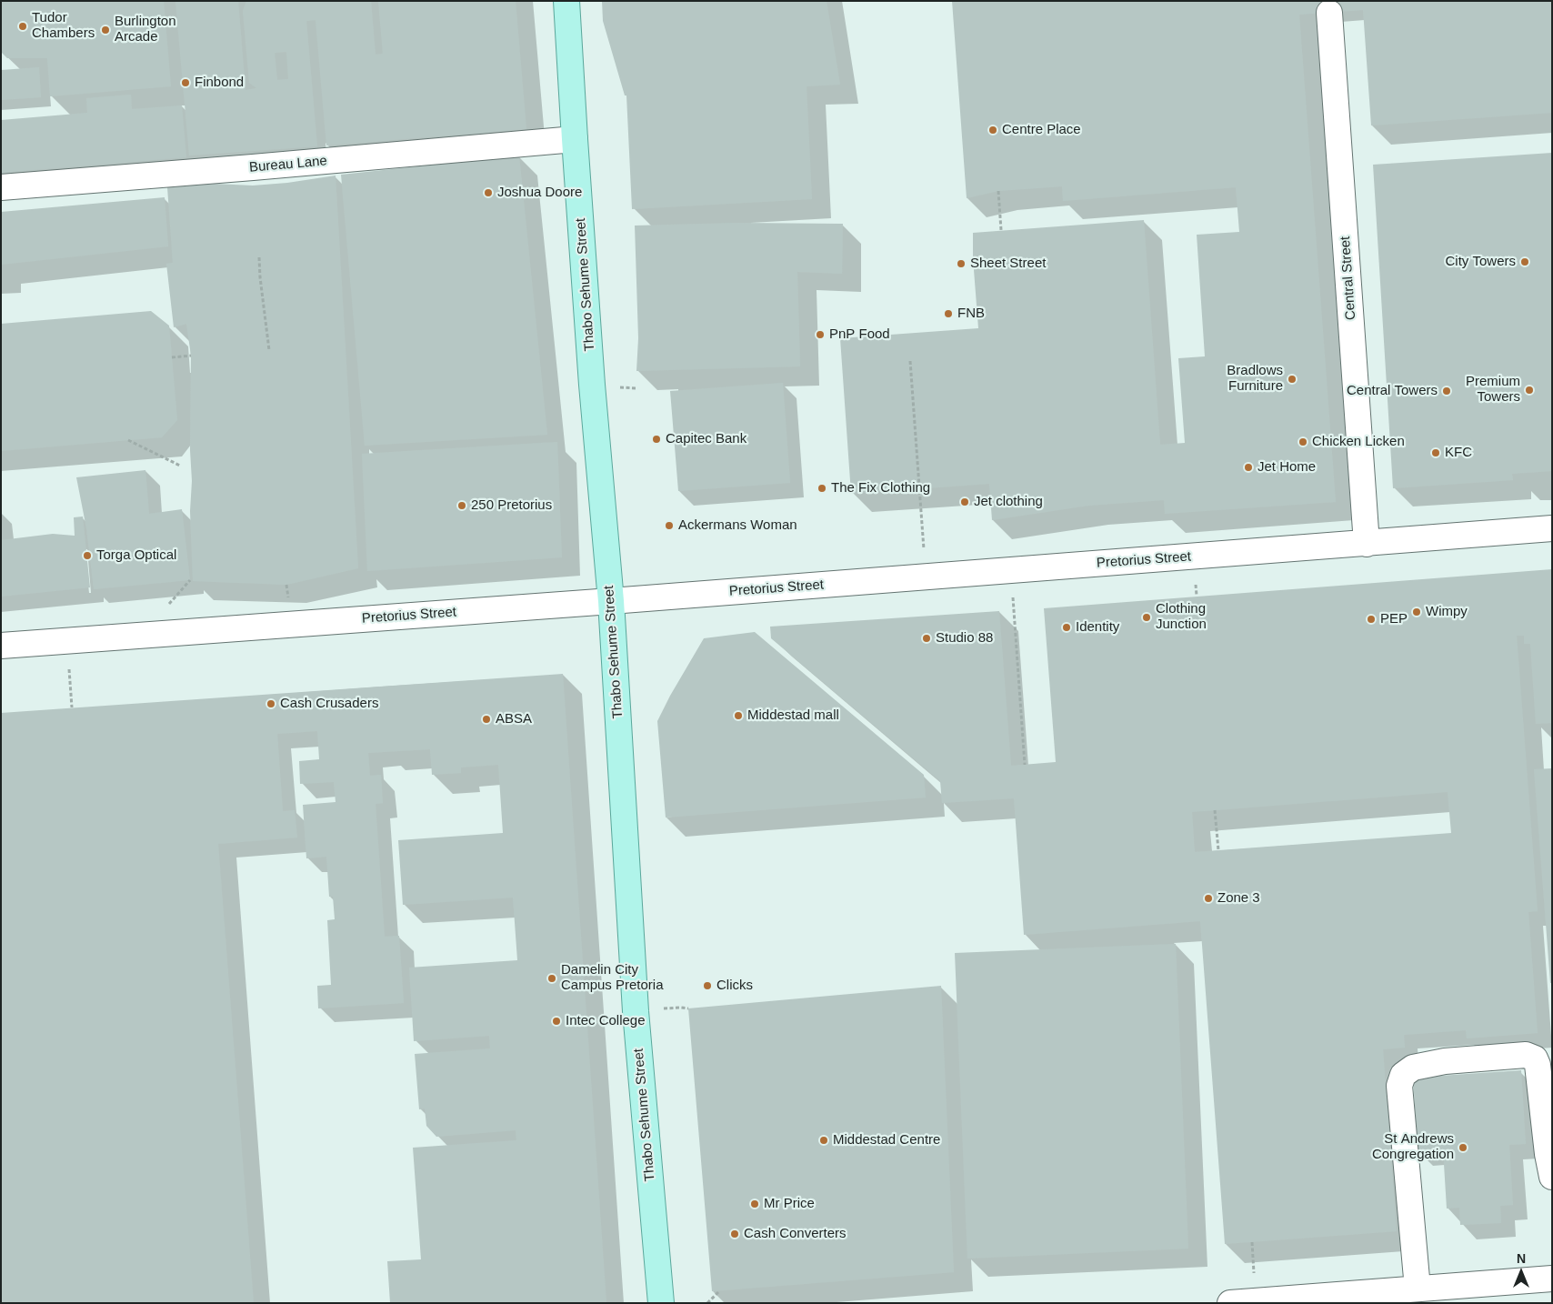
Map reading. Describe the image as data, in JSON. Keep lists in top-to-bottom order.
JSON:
{
  "streets": {
    "main road": ["Thabo Sehume Street"],
    "street": ["Bureau Lane", "Central Street", "Pretorius Street"]
  },
  "crossings": [
    ["Bureau Lane", "Thabo Sehume Street"],
    ["Central Street", "Pretorius Street"],
    ["Thabo Sehume Street", "Pretorius Street"]
  ],
  "places": [
    "Tudor Chambers",
    "Burlington Arcade",
    "Finbond",
    "Centre Place",
    "Joshua Doore",
    "City Towers",
    "Sheet Street",
    "FNB",
    "PnP Food",
    "Bradlows Furniture",
    "Premium Towers",
    "Central Towers",
    "Capitec Bank",
    "Chicken Licken",
    "KFC",
    "Jet Home",
    "The Fix Clothing",
    "Jet clothing",
    "250 Pretorius",
    "Ackermans Woman",
    "Torga Optical",
    "Wimpy",
    "Clothing Junction",
    "PEP",
    "Identity",
    "Studio 88",
    "Cash Crusaders",
    "Middestad mall",
    "ABSA",
    "Zone 3",
    "Damelin City Campus Pretoria",
    "Clicks",
    "Intec College",
    "Middestad Centre",
    "St Andrews Congregation",
    "Mr Price",
    "Cash Converters"
  ],
  "north": "top"
}
